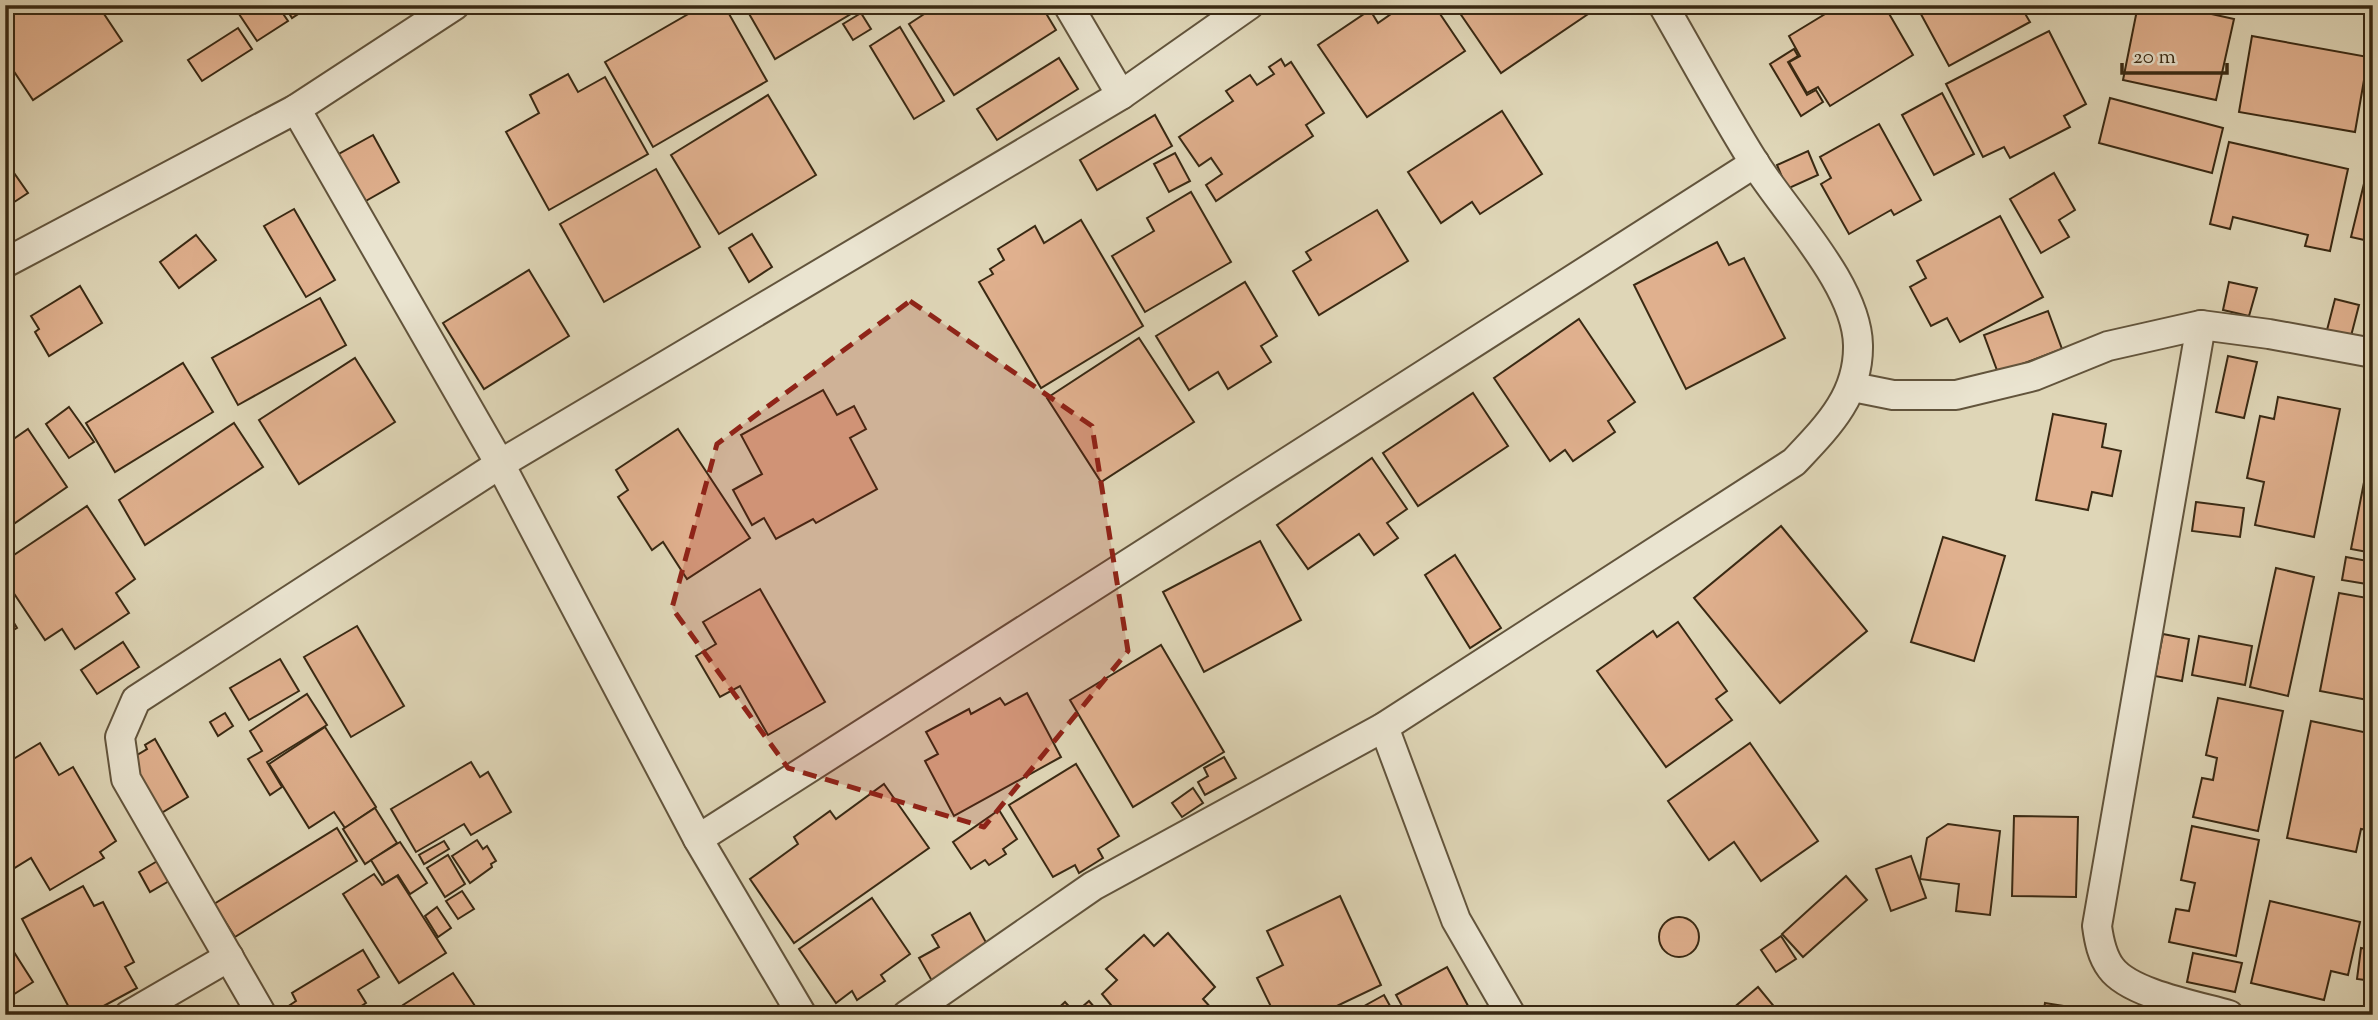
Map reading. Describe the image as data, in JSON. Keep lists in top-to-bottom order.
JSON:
{
  "scale_bar": "20 m"
}
